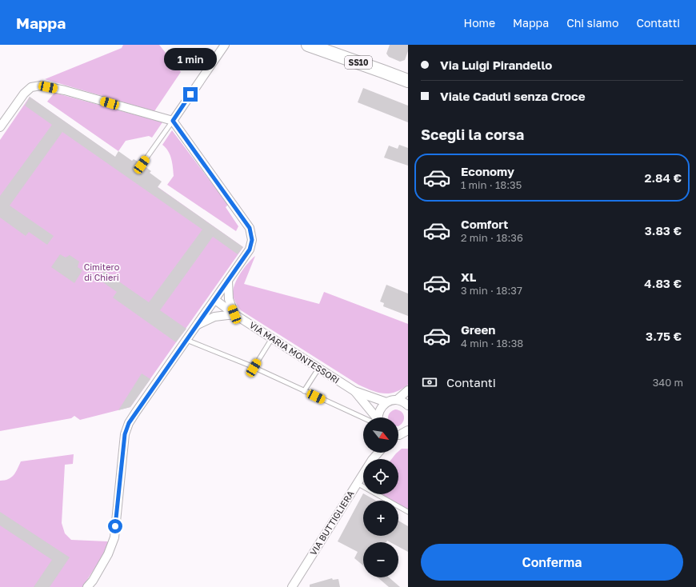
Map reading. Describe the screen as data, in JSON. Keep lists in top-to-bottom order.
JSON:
{
  "streets": {
    "main road": ["SS10"],
    "street": ["VIA MARIA MONTESSORI", "VIA BUTTIGLIERA"]
  },
  "parks": ["Cimitero di Chieri"],
  "north": "bottom right",
  "page": {
    "header": "Mappa",
    "nav": [
      "Home",
      "Mappa",
      "Chi siamo",
      "Contatti"
    ],
    "banner": ["Via Luigi Pirandello", "Viale Caduti senza Croce"],
    "bubble": "1 min",
    "heading": "Scegli la corsa",
    "list": [
      {
        "name": "Economy",
        "note": "1 min · 18:35",
        "value": "2.84 €"
      },
      {
        "name": "Comfort",
        "note": "2 min · 18:36",
        "value": "3.83 €"
      },
      {
        "name": "XL",
        "note": "3 min · 18:37",
        "value": "4.83 €"
      },
      {
        "name": "Green",
        "note": "4 min · 18:38",
        "value": "3.75 €"
      }
    ],
    "pay": ["Contanti", "340 m"],
    "map_buttons": ["+", "−"],
    "buttons": "Conferma"
  }
}
